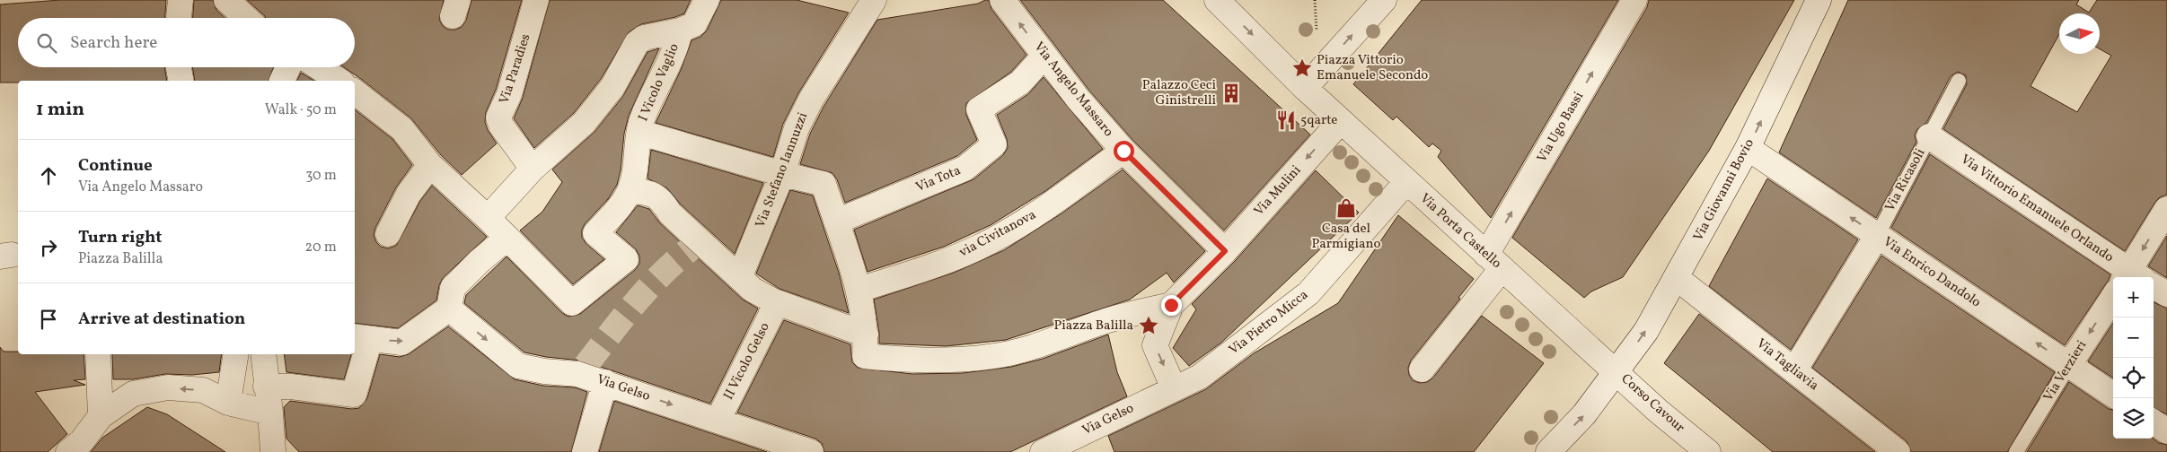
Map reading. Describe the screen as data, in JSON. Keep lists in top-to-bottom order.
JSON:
{
  "streets": {
    "street": [
      "Via Paradies",
      "I Vicolo Vaglio",
      "Via Angelo Massaro",
      "Via Ugo Bassi",
      "Via Stefano Iannuzzi",
      "Via Tota",
      "Via Ricasoli",
      "Via Giovanni Bovio",
      "Via Mulini",
      "Via Vittorio Emanuele Orlando",
      "Via Porta Castello",
      "via Civitanova",
      "Via Enrico Dandolo",
      "Via Pietro Micca",
      "II Vicolo Gelso",
      "Via Tagliavia",
      "Via Verzieri",
      "Via Gelso",
      "Corso Cavour"
    ]
  },
  "crossings": [
    ["Via Angelo Massaro", "Via Tota"],
    ["Via Angelo Massaro", "Via Mulini"],
    ["Via Angelo Massaro", "via Civitanova"],
    ["Via Ugo Bassi", "Via Porta Castello"],
    ["Via Ricasoli", "Via Vittorio Emanuele Orlando"],
    ["Via Ricasoli", "Via Enrico Dandolo"],
    ["Via Ricasoli", "Via Tagliavia"],
    ["Via Giovanni Bovio", "Via Porta Castello"],
    ["Via Giovanni Bovio", "Via Enrico Dandolo"],
    ["Via Giovanni Bovio", "Via Tagliavia"],
    ["Via Giovanni Bovio", "Corso Cavour"],
    ["Via Mulini", "Via Porta Castello"],
    ["Via Porta Castello", "Via Pietro Micca"],
    ["Via Porta Castello", "Corso Cavour"],
    ["Via Enrico Dandolo", "Via Verzieri"],
    ["Via Pietro Micca", "Via Gelso"],
    ["II Vicolo Gelso", "Via Gelso"]
  ],
  "one_way": [
    "Via Ugo Bassi",
    "Via Giovanni Bovio",
    "Via Mulini",
    "Via Enrico Dandolo",
    "Via Verzieri"
  ],
  "places": {
    "place": ["Piazza Vittorio Emanuele Secondo", "Piazza Balilla"],
    "building": ["Palazzo Ceci Ginistrelli"],
    "restaurant": ["5qarte"],
    "shop": ["Casa del Parmigiano"]
  },
  "north": "right",
  "page": {
    "search": "Search here",
    "heading": ["1 min", "Walk · 50 m"],
    "list": [
      ["Continue", "Via Angelo Massaro", "30 m"],
      ["Turn right", "Piazza Balilla", "20 m"],
      "Arrive at destination"
    ],
    "map_buttons": ["+", "−"]
  }
}
